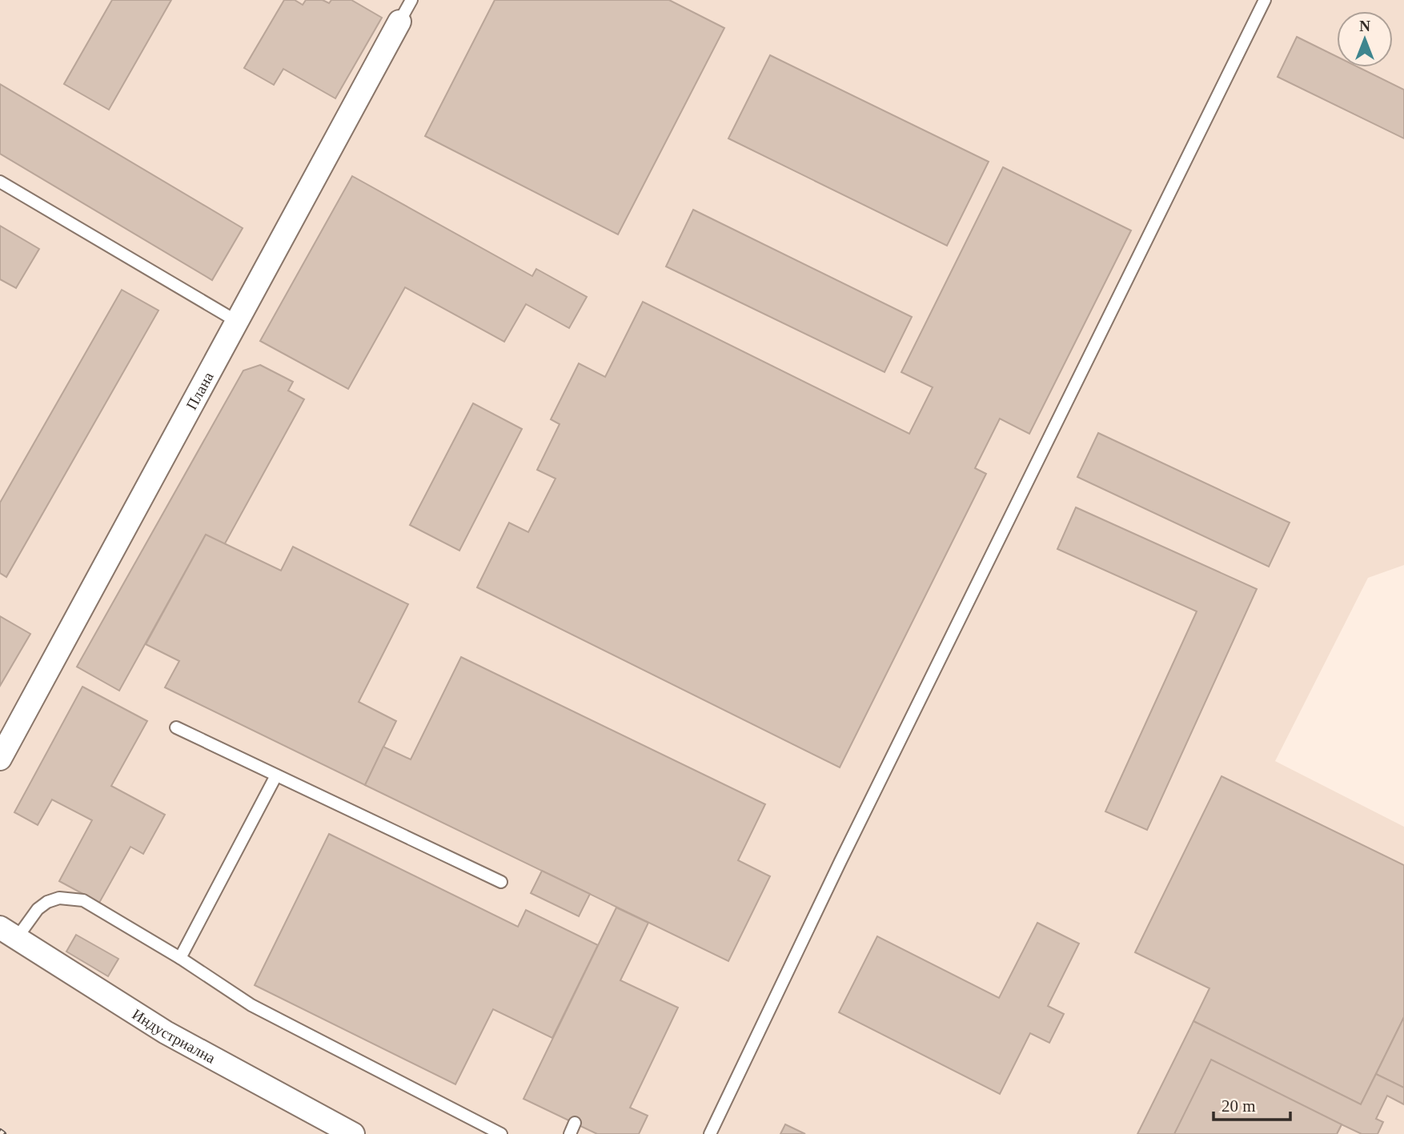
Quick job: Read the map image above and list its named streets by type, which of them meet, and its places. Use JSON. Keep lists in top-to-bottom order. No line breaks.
{"streets":{"street":["Плана","Индустриална"]},"scale_bar":"20 m","north":"top"}
